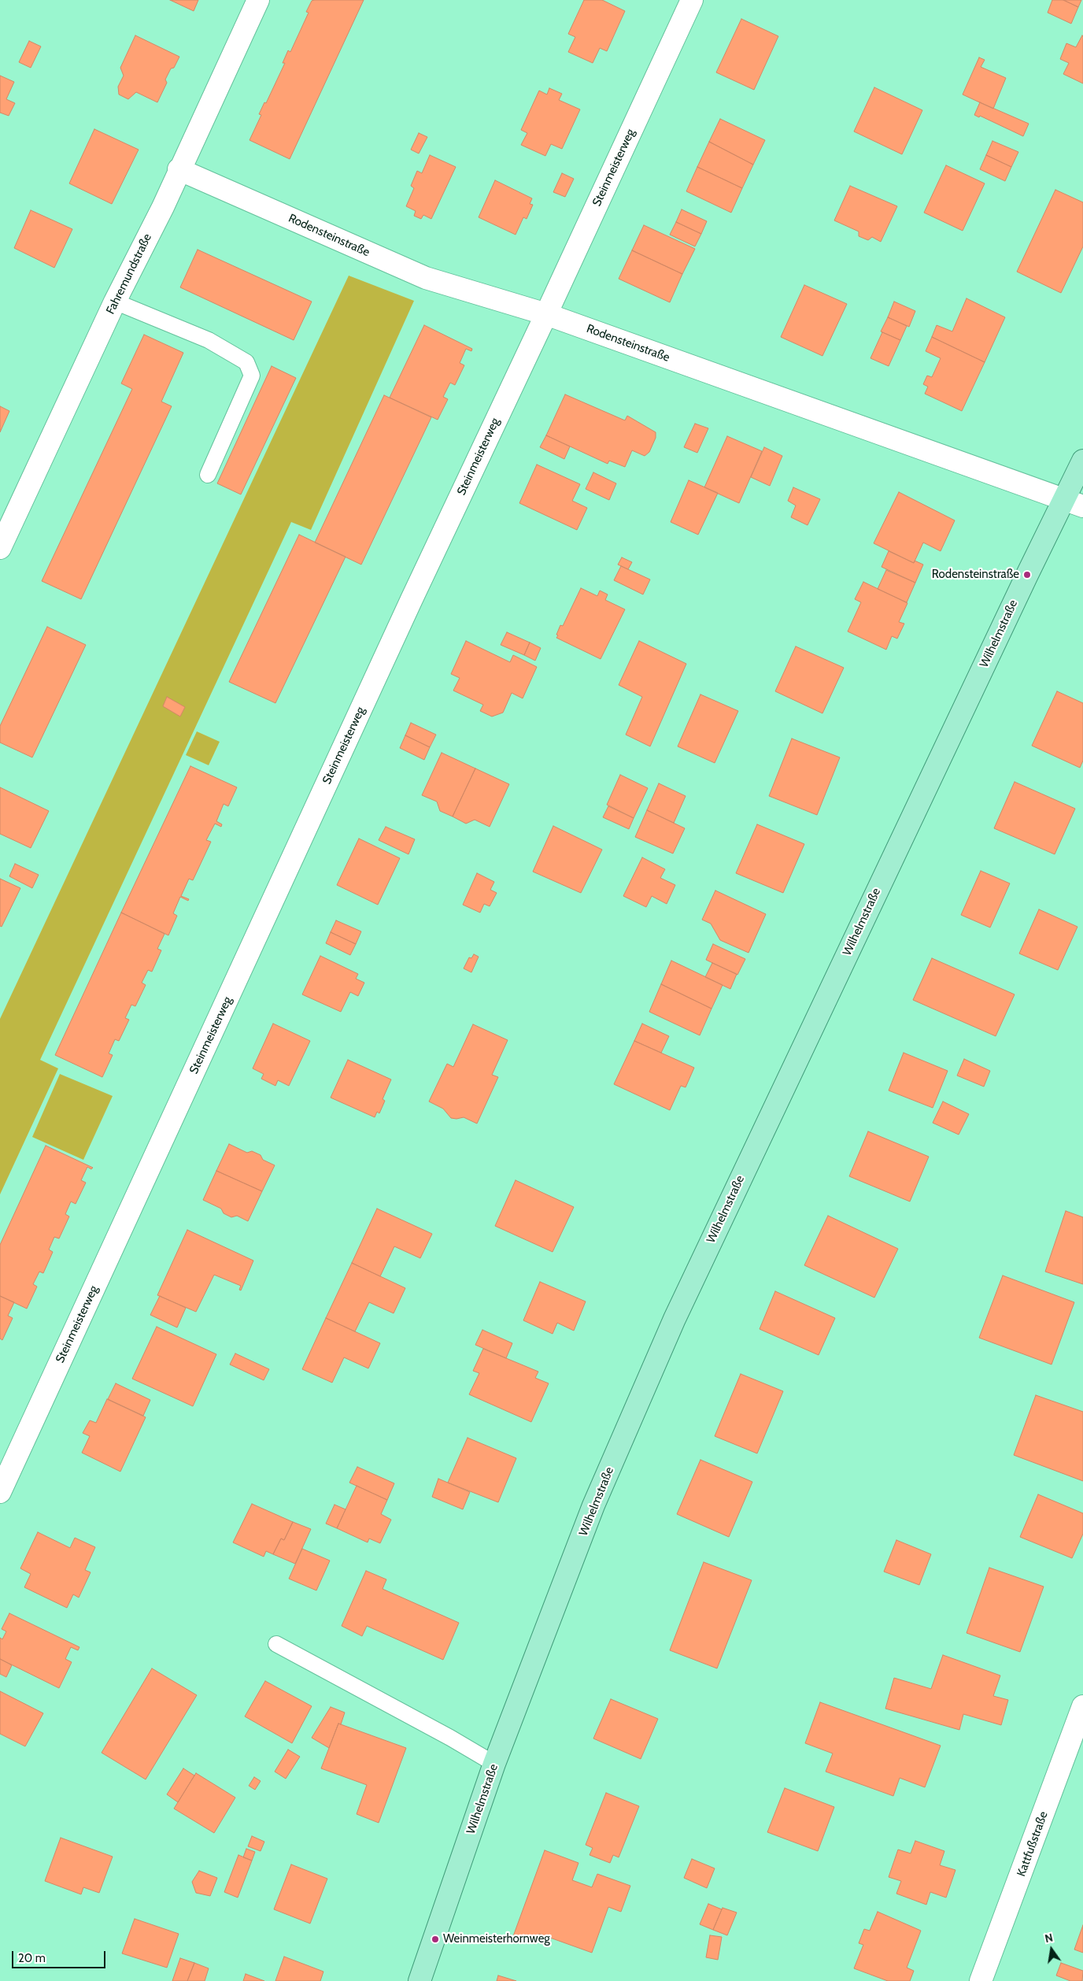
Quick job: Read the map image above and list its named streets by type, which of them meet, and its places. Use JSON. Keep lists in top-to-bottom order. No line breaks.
{"streets":{"main road":["Wilhelmstraße"],"street":["Steinmeisterweg","Rodensteinstraße","Fahremundstraße","Kattfußstraße"]},"crossings":[["Steinmeisterweg","Rodensteinstraße"],["Rodensteinstraße","Fahremundstraße"],["Rodensteinstraße","Wilhelmstraße"]],"places":["Rodensteinstraße","Weinmeisterhornweg"],"scale_bar":"20 m","north":"top"}
